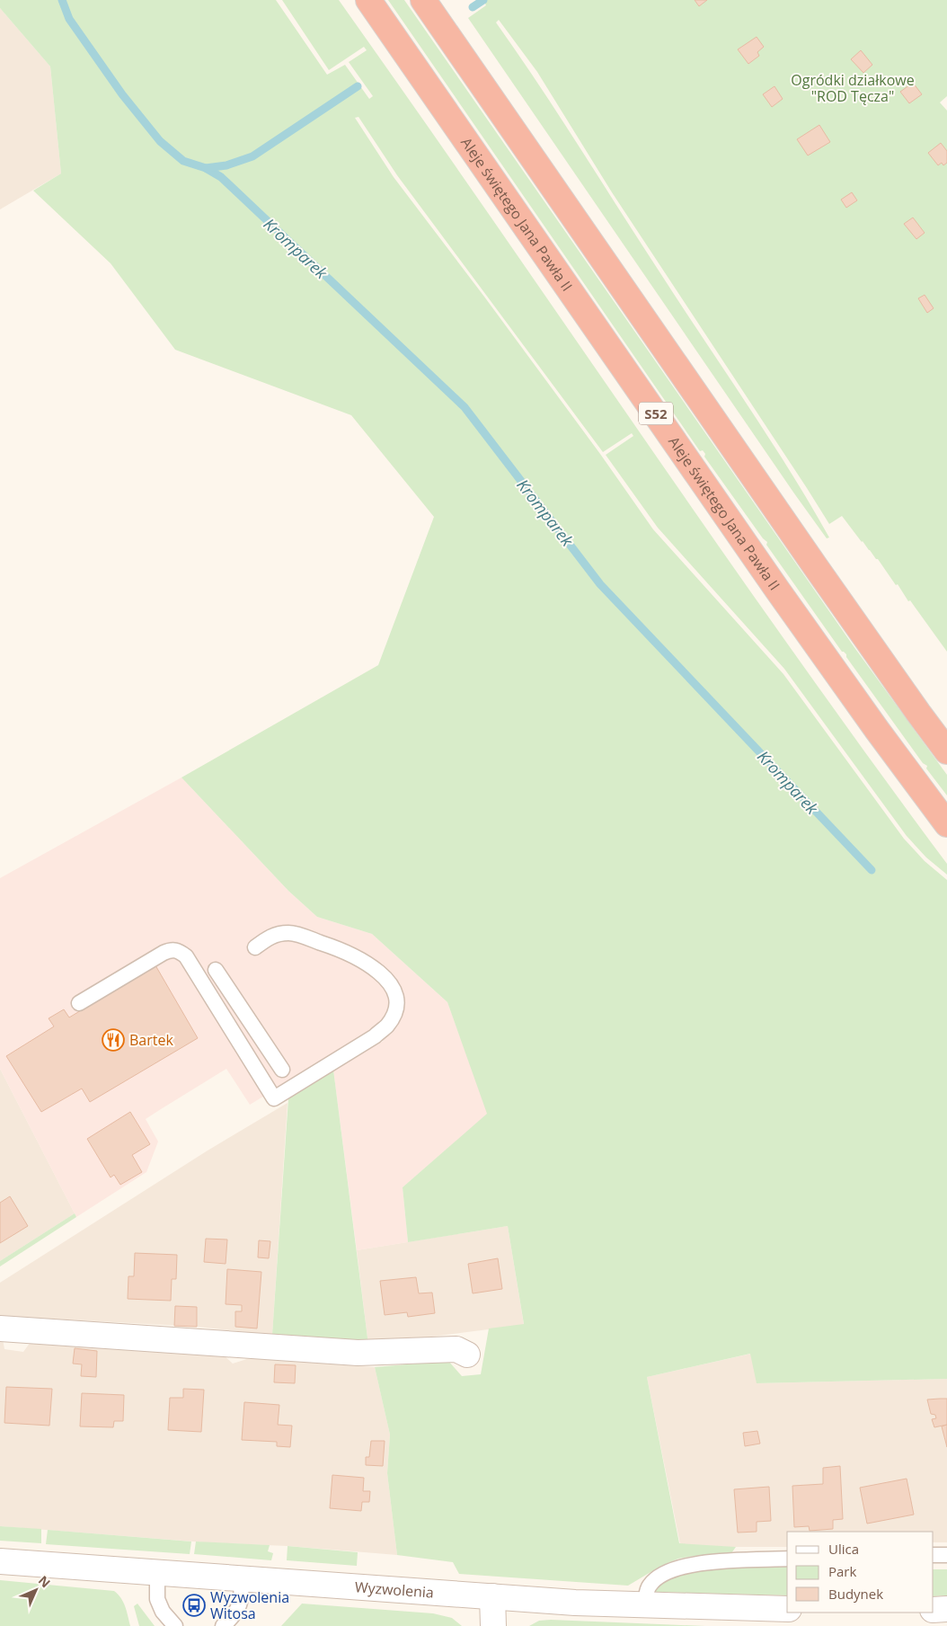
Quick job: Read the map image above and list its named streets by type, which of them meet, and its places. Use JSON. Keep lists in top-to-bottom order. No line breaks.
{"streets":{"highway":["Aleje świętego Jana Pawła II","S52"],"street":["Wyzwolenia"]},"water":["Kromparek"],"parks":["Ogródki działkowe \"ROD Tęcza\""],"places":{"restaurant":["Bartek"],"bus stop":["Wyzwolenia Witosa"]},"legend":["Ulica","Park","Budynek"],"north":"top right"}
